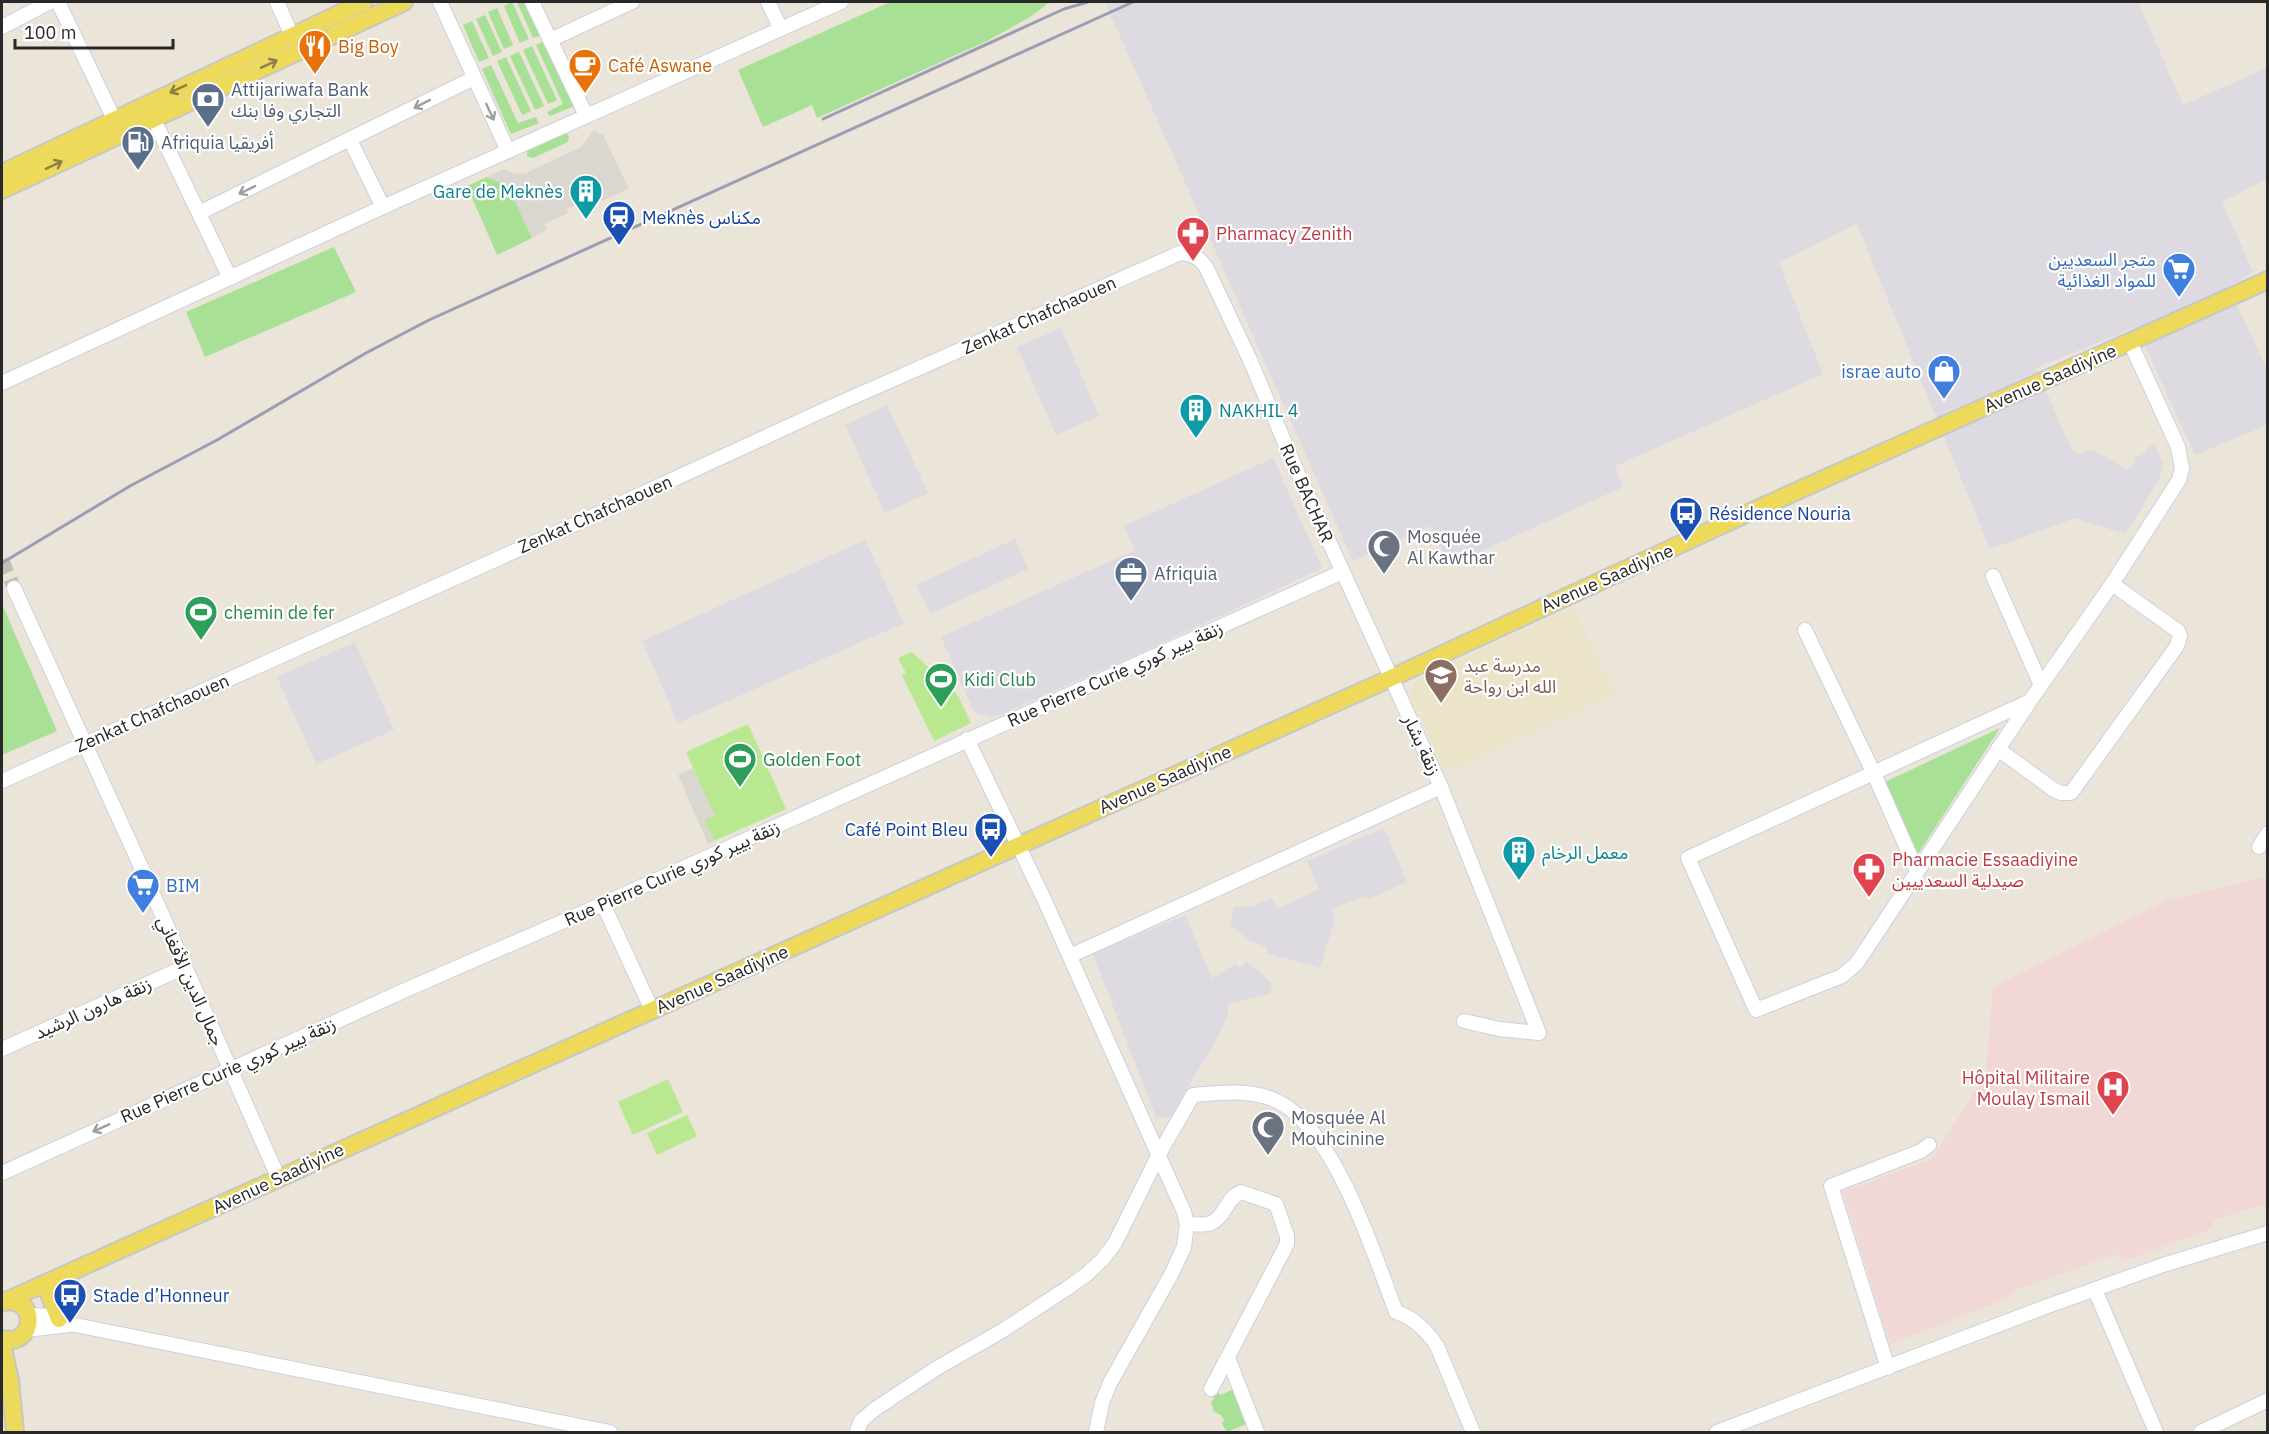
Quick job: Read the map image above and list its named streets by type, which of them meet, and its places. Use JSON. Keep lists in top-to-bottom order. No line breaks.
{"streets":{"main road":["Avenue Saadiyine"],"street":["Zenkat Chafchaouen","Rue BACHAR","Rue Pierre Curie زنقة بيير كوري","زنقة بشار","جمال الدين الأفغاني","زنقة هارون الرشيد"]},"crossings":[["Zenkat Chafchaouen","Rue BACHAR"],["Zenkat Chafchaouen","جمال الدين الأفغاني"],["Avenue Saadiyine","زنقة بشار"],["Avenue Saadiyine","جمال الدين الأفغاني"],["Rue BACHAR","Rue Pierre Curie زنقة بيير كوري"],["Rue BACHAR","زنقة بشار"],["Rue Pierre Curie زنقة بيير كوري","زنقة بشار"],["Rue Pierre Curie زنقة بيير كوري","جمال الدين الأفغاني"],["جمال الدين الأفغاني","زنقة هارون الرشيد"]],"places":{"restaurant":["Big Boy"],"cafe":["Café Aswane"],"bank":["Attijariwafa Bank التجاري وفا بنك"],"fuel station":["Afriquia أفريقيا"],"building":["Gare de Meknès","NAKHIL 4","معمل الرخام"],"station":["Meknès مكناس"],"pharmacy":["Pharmacy Zenith","Pharmacie Essaadiyine صيدلية السعدييين"],"supermarket":["متجر السعديين للمواد الغذائية","BIM"],"shop":["israe auto"],"bus stop":["Résidence Nouria","Café Point Bleu","Stade d’Honneur"],"mosque":["Mosquée Al Kawthar","Mosquée Al Mouhcinine"],"office":["Afriquia"],"sports":["chemin de fer","Kidi Club","Golden Foot"],"school or university":["مدرسة عبد الله ابن رواحة"],"hospital":["Hôpital Militaire Moulay Ismail"]},"scale_bar":"100 m"}
